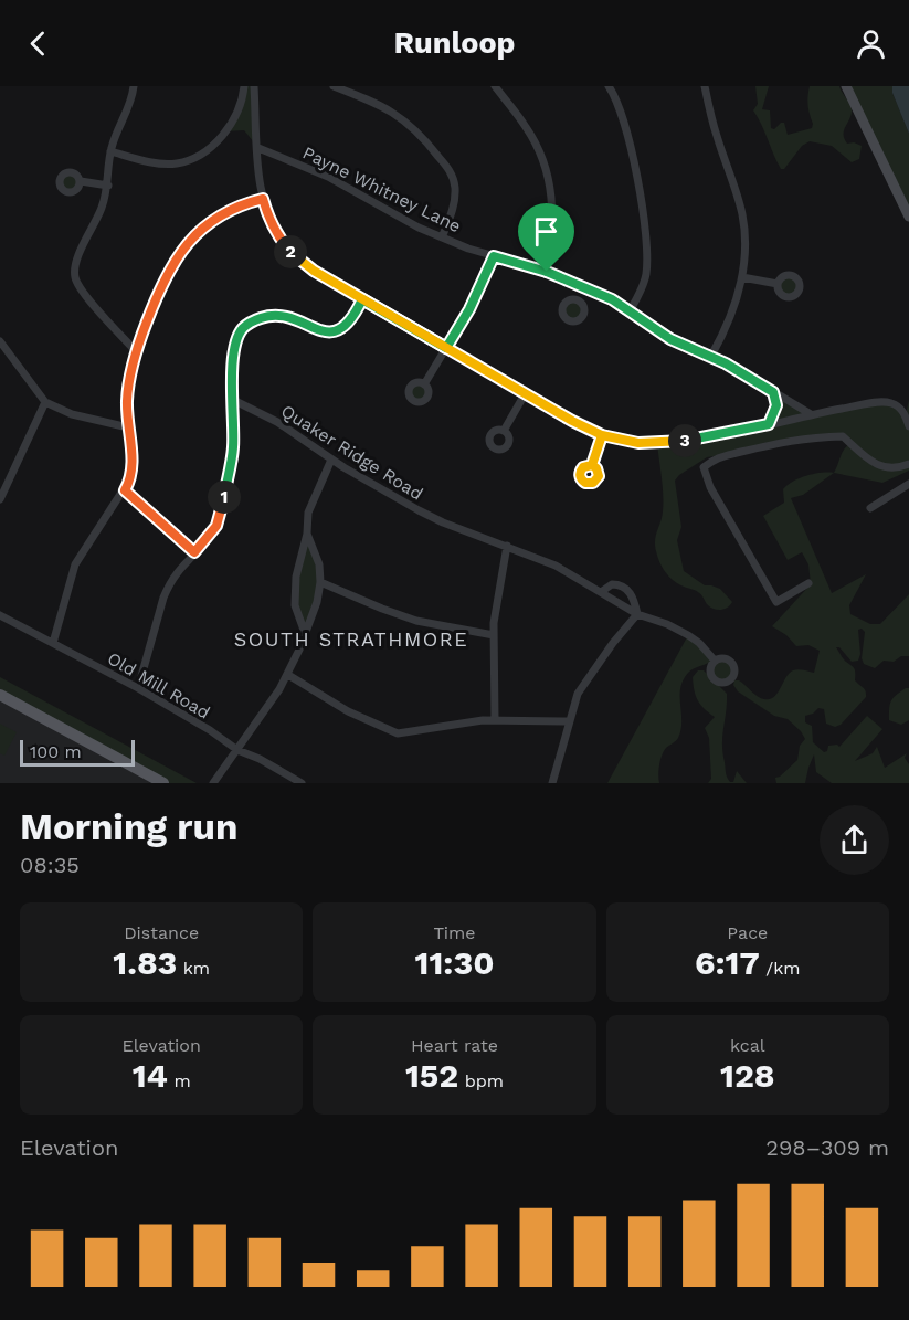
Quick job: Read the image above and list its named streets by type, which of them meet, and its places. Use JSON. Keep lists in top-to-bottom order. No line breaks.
{"streets":{"street":["Payne Whitney Lane","Quaker Ridge Road","Old Mill Road"]},"districts":["SOUTH STRATHMORE"],"scale_bar":"100 m","page":{"header":"Runloop","pins":["2","3","1"],"scale":"100 m","heading":["Morning run","08:35"],"stats":[["Distance","1.83 km"],["Time","11:30"],["Pace","6:17 /km"],["Elevation","14 m"],["Heart rate","152 bpm"],["kcal","128"]],"chart":["Elevation","298–309 m"]}}
